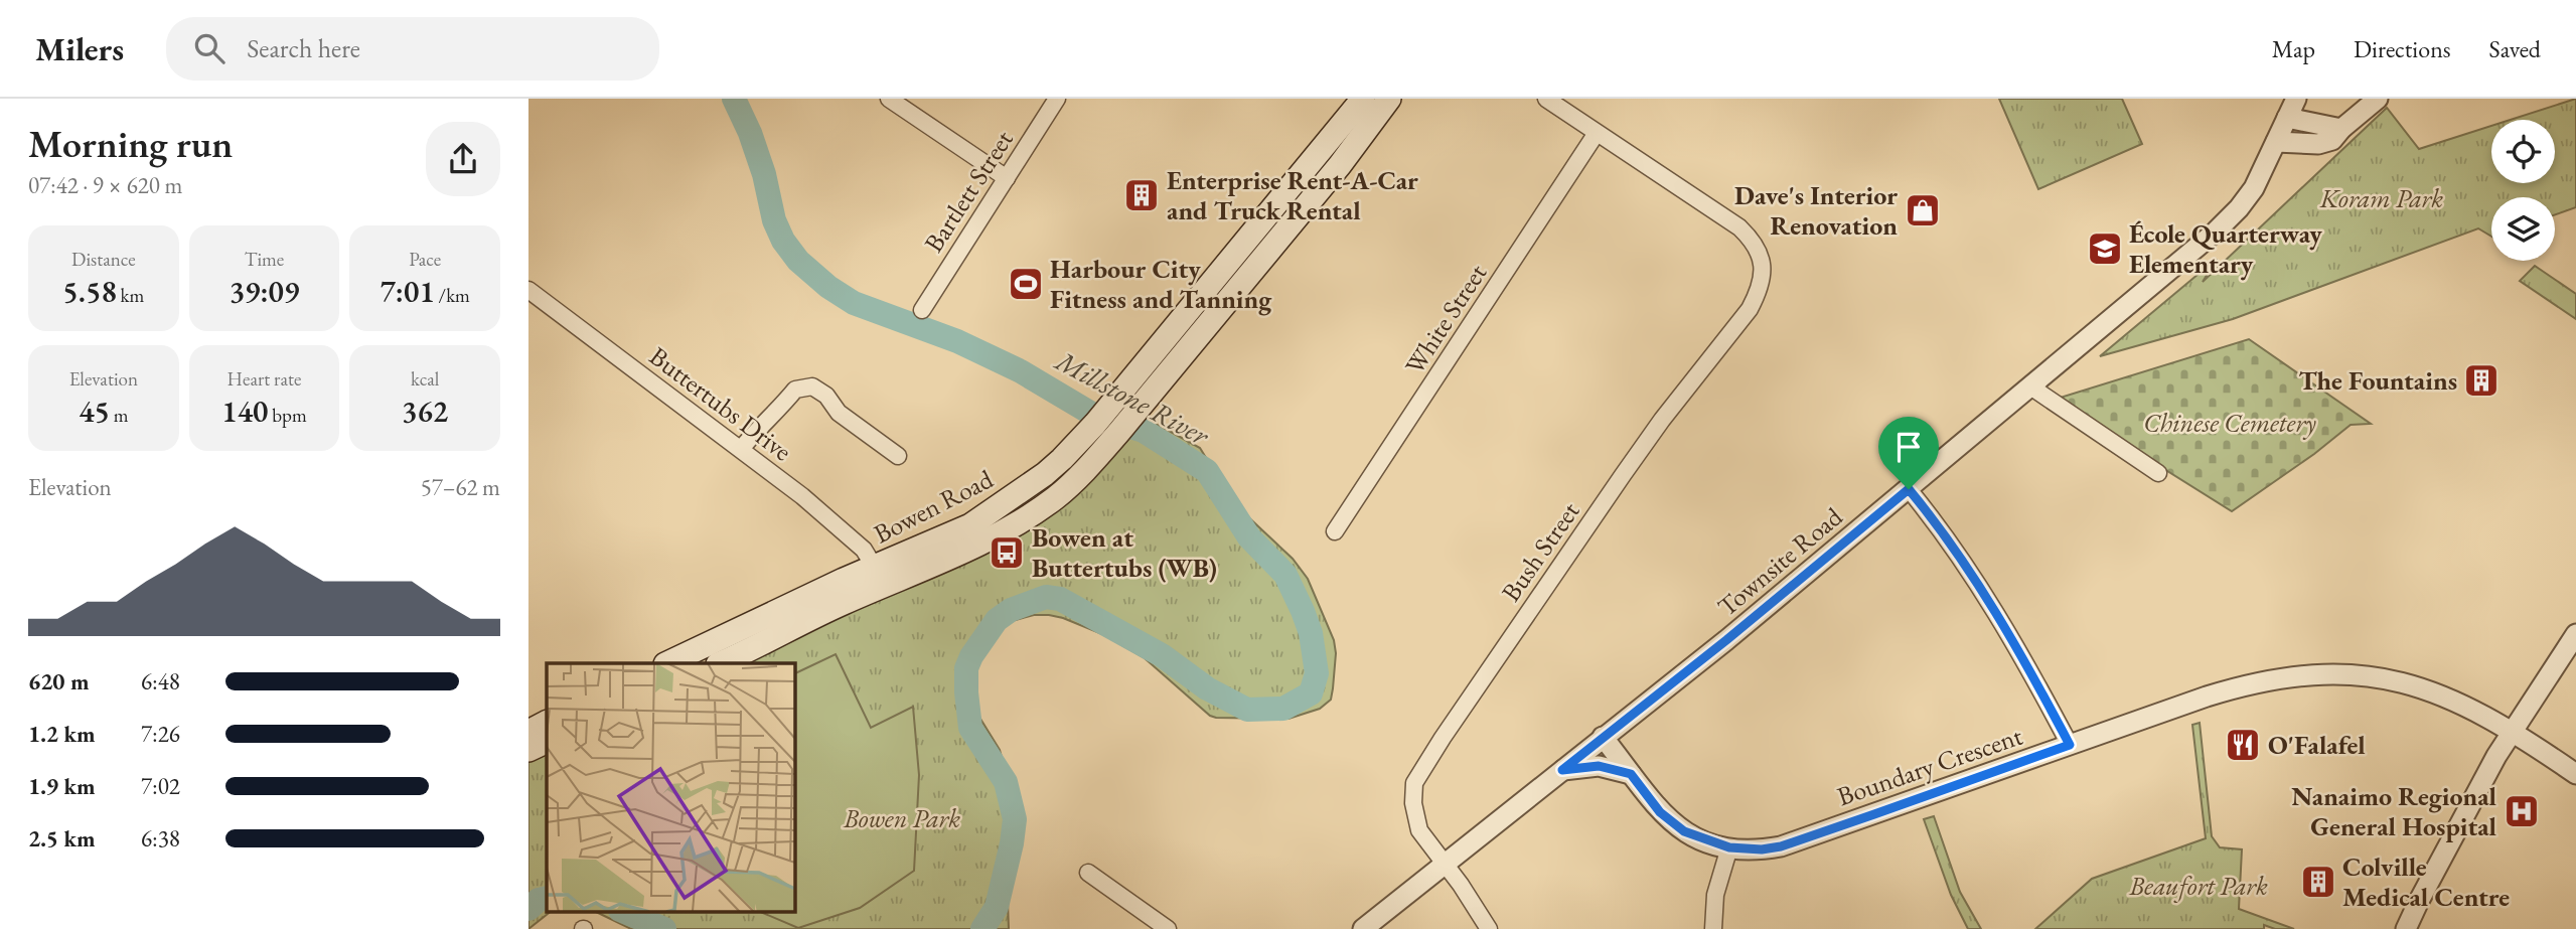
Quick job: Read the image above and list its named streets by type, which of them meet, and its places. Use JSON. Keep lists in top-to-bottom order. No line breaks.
{"streets":{"main road":["Bowen Road"],"street":["Bartlett Street","White Street","Buttertubs Drive","Bush Street","Townsite Road","Boundary Crescent"]},"crossings":[["White Street","Bush Street"],["Buttertubs Drive","Bowen Road"],["Bush Street","Townsite Road"],["Townsite Road","Boundary Crescent"]],"water":["Millstone River"],"parks":["Koram Park","Chinese Cemetery","Bowen Park","Beaufort Park"],"places":{"building":["Enterprise Rent-A-Car and Truck Rental","The Fountains","Colville Medical Centre"],"shop":["Dave's Interior Renovation"],"school or university":["École Quarterway Elementary"],"sports":["Harbour City Fitness and Tanning"],"bus stop":["Bowen at Buttertubs (WB)"],"restaurant":["O'Falafel"],"hospital":["Nanaimo Regional General Hospital"]},"page":{"header":"Milers","search":"Search here","nav":["Map","Directions","Saved"],"heading":["Morning run","07:42 · 9 × 620 m"],"stats":[["Distance","5.58 km"],["Time","39:09"],["Pace","7:01 /km"],["Elevation","45 m"],["Heart rate","140 bpm"],["kcal","362"]],"chart":["Elevation","57–62 m"],"list":[{"name":"620 m","note":"6:48"},{"name":"1.2 km","note":"7:26"},{"name":"1.9 km","note":"7:02"},{"name":"2.5 km","note":"6:38"}]}}
